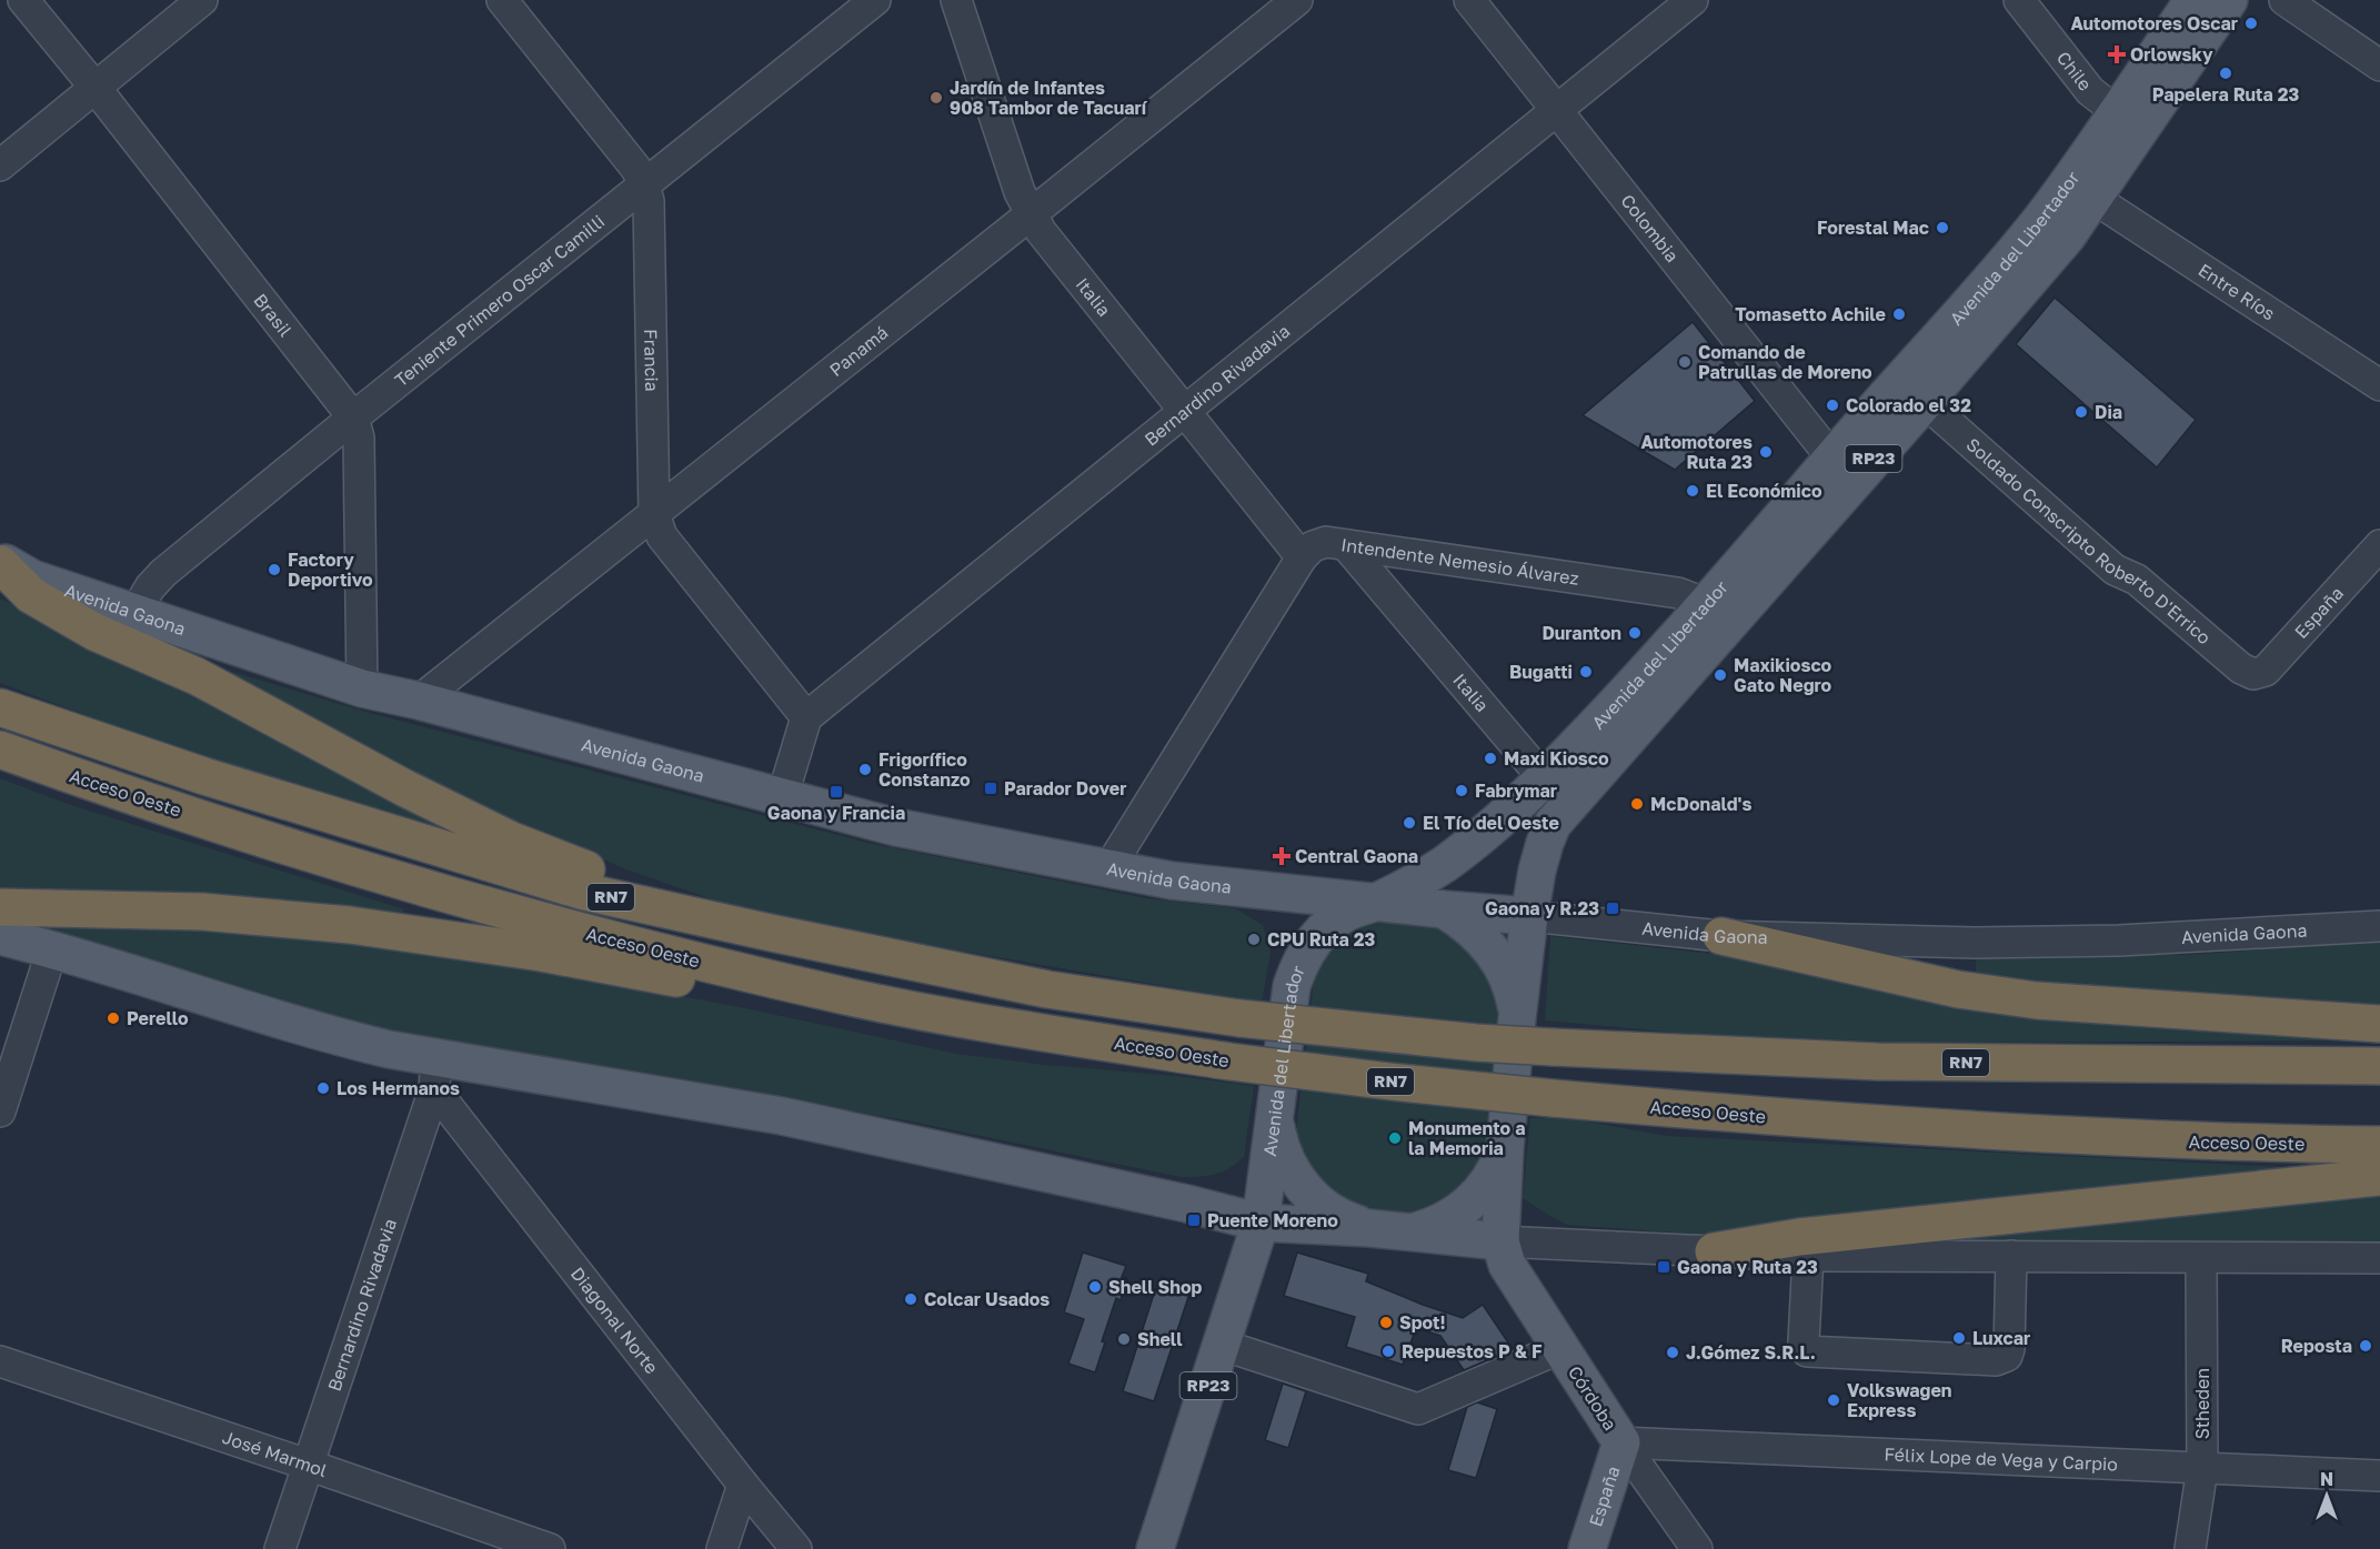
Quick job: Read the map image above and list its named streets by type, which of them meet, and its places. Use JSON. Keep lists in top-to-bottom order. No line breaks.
{"streets":{"highway":["Acceso Oeste","RN7"],"main road":["Avenida del Libertador","RP23","Avenida Gaona","España","Córdoba"],"street":["Chile","Colombia","Entre Ríos","Italia","Teniente Primero Oscar Camilli","Brasil","Panamá","Francia","Bernardino Rivadavia","Soldado Conscripto Roberto D'Errico","Intendente Nemesio Álvarez","Diagonal Norte","Stheden","José Marmol","Félix Lope de Vega y Carpio"]},"crossings":[["Chile","Avenida del Libertador"],["Colombia","Avenida del Libertador"],["Colombia","Bernardino Rivadavia"],["Avenida del Libertador","Entre Ríos"],["Avenida del Libertador","Italia"],["Avenida del Libertador","Soldado Conscripto Roberto D'Errico"],["Avenida del Libertador","Intendente Nemesio Álvarez"],["Avenida del Libertador","Avenida Gaona"],["Avenida del Libertador","Córdoba"],["Italia","Panamá"],["Italia","Bernardino Rivadavia"],["Italia","Intendente Nemesio Álvarez"],["Teniente Primero Oscar Camilli","Brasil"],["Teniente Primero Oscar Camilli","Francia"],["Teniente Primero Oscar Camilli","Avenida Gaona"],["Brasil","Avenida Gaona"],["Panamá","Francia"],["Panamá","Avenida Gaona"],["Francia","Bernardino Rivadavia"],["Bernardino Rivadavia","Diagonal Norte"],["Bernardino Rivadavia","José Marmol"],["Soldado Conscripto Roberto D'Errico","España"],["España","Córdoba"],["España","Félix Lope de Vega y Carpio"],["Córdoba","Félix Lope de Vega y Carpio"],["Stheden","Félix Lope de Vega y Carpio"]],"places":{"other":["Automotores Oscar","Papelera Ruta 23","Jardín de Infantes 908 Tambor de Tacuarí","Forestal Mac","Tomasetto Achile","Comando de Patrullas de Moreno","Colorado el 32","Dia","Automotores Ruta 23","El Económico","Factory Deportivo","Duranton","Bugatti","Maxikiosco Gato Negro","Maxi Kiosco","Frigorífico Constanzo","Fabrymar","McDonald's","El Tío del Oeste","CPU Ruta 23","Perello","Los Hermanos","Monumento a la Memoria","Shell Shop","Colcar Usados","Spot!","Luxcar","Shell","Reposta","Repuestos P & F","J.Gómez S.R.L.","Volkswagen Express"],"health":["Orlowsky","Central Gaona"],"transit":["Parador Dover","Gaona y Francia","Gaona y R.23","Puente Moreno","Gaona y Ruta 23"]},"north":"top"}
